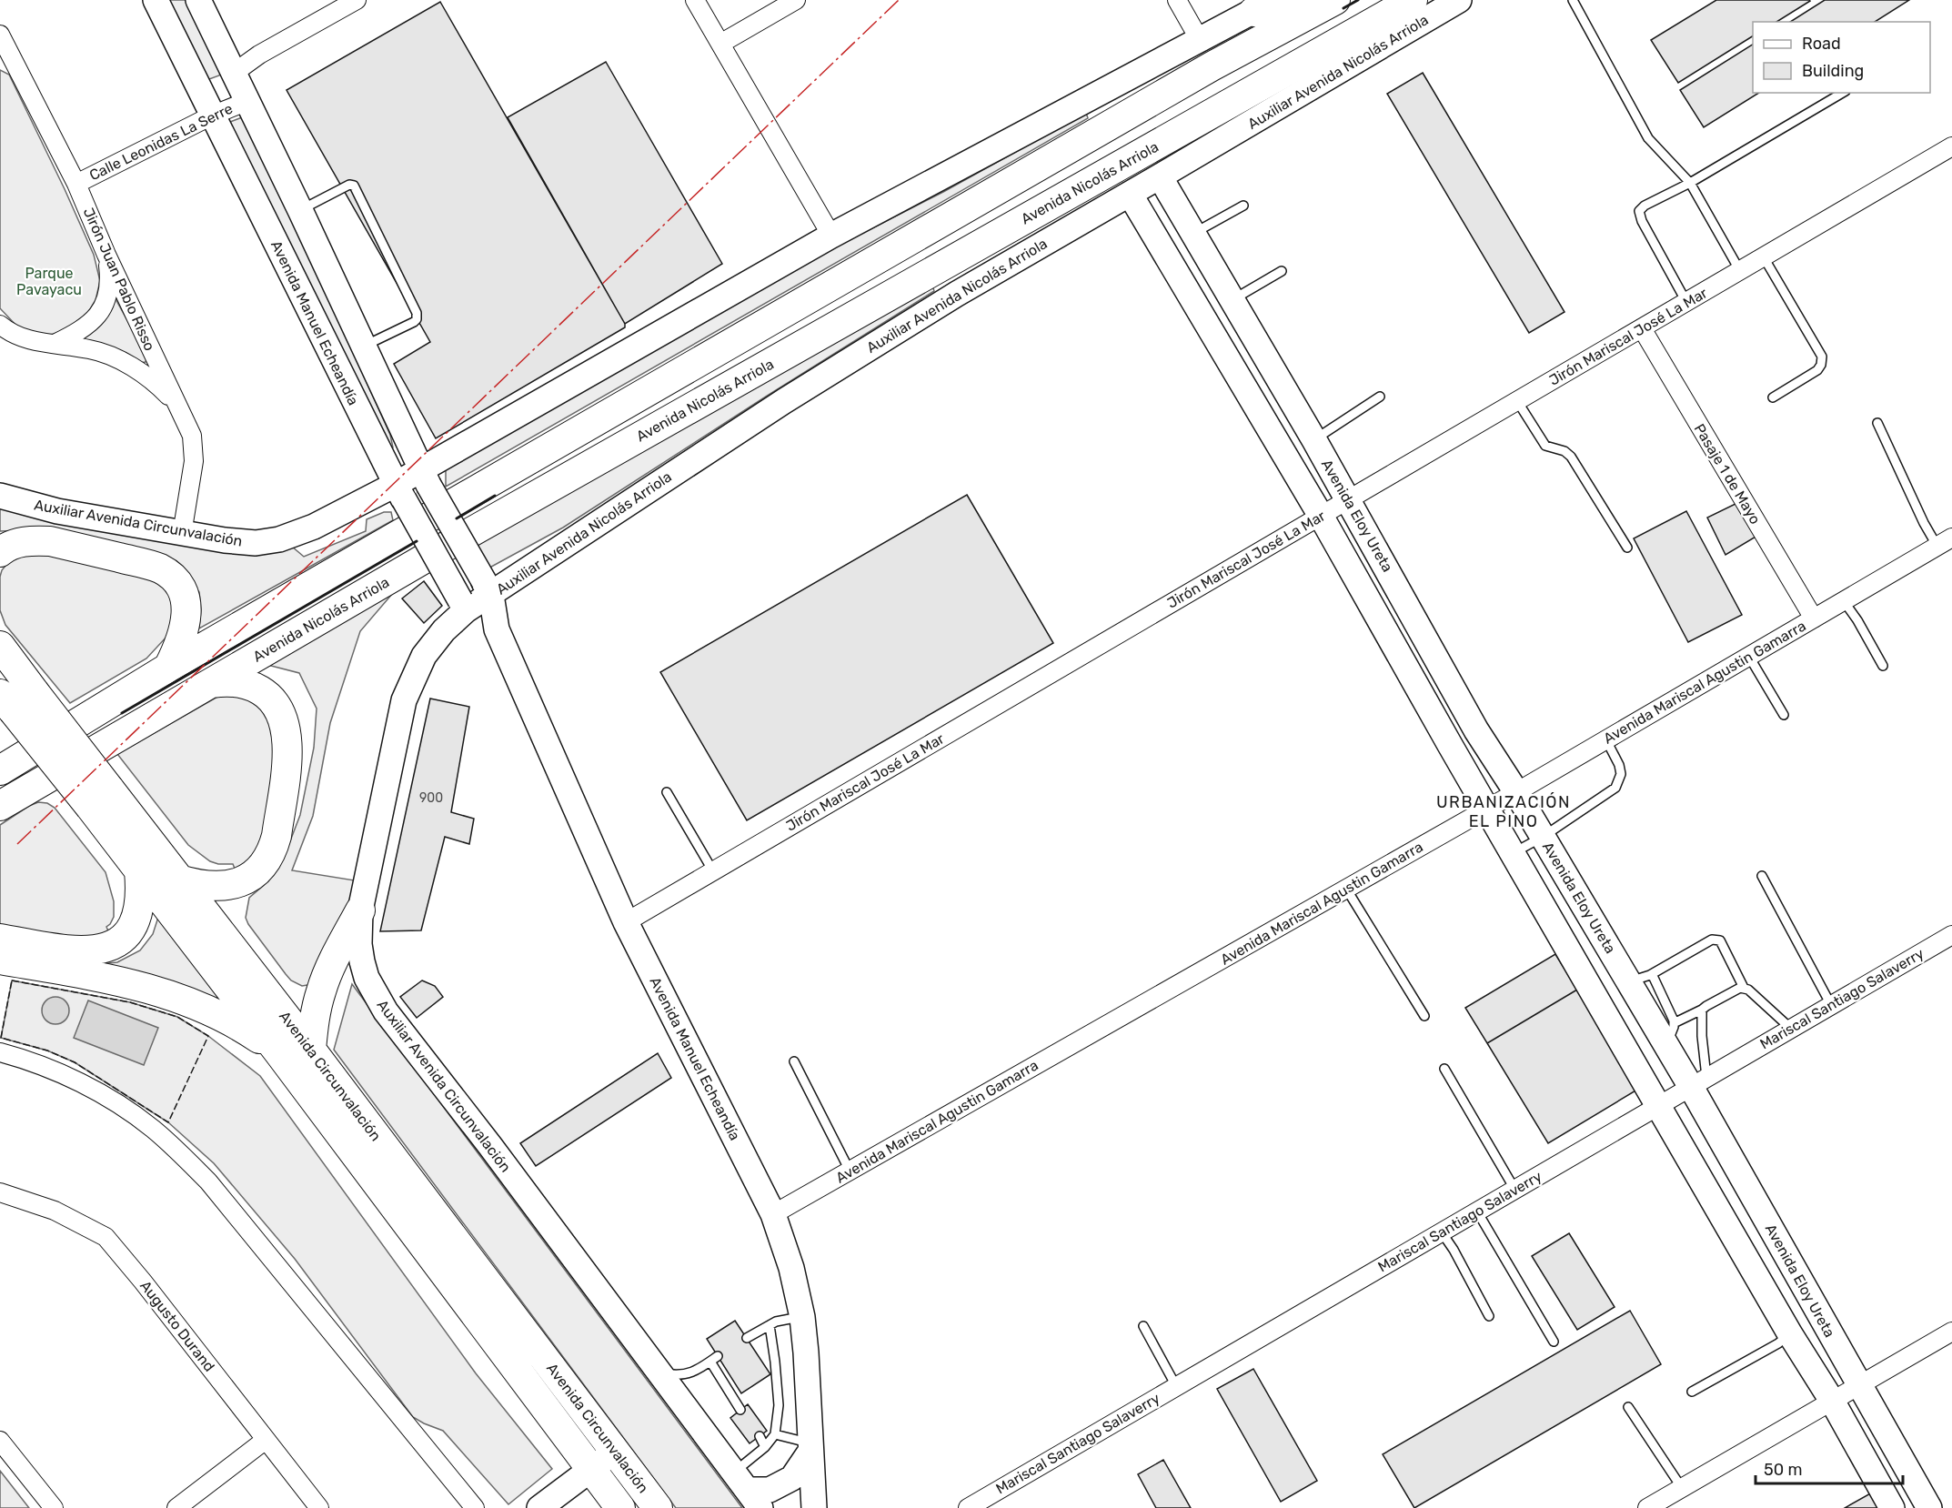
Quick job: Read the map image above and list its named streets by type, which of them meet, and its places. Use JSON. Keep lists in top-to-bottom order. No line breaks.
{"streets":{"main road":["Avenida Nicolás Arriola","Avenida Circunvalación"],"street":["Auxiliar Avenida Nicolás Arriola","Calle Leonidas La Serre","Jirón Juan Pablo Risso","Avenida Manuel Echeandía","Jirón Mariscal José La Mar","Pasaje 1 de Mayo","Avenida Eloy Ureta","Auxiliar Avenida Circunvalación","Avenida Mariscal Agustin Gamarra","Mariscal Santiago Salaverry","Augusto Durand"]},"crossings":[["Auxiliar Avenida Nicolás Arriola","Avenida Manuel Echeandía"],["Auxiliar Avenida Nicolás Arriola","Avenida Eloy Ureta"],["Auxiliar Avenida Nicolás Arriola","Auxiliar Avenida Circunvalación"],["Calle Leonidas La Serre","Jirón Juan Pablo Risso"],["Calle Leonidas La Serre","Avenida Manuel Echeandía"],["Jirón Juan Pablo Risso","Auxiliar Avenida Circunvalación"],["Avenida Manuel Echeandía","Jirón Mariscal José La Mar"],["Avenida Manuel Echeandía","Auxiliar Avenida Circunvalación"],["Avenida Manuel Echeandía","Avenida Mariscal Agustin Gamarra"],["Jirón Mariscal José La Mar","Pasaje 1 de Mayo"],["Jirón Mariscal José La Mar","Avenida Eloy Ureta"],["Pasaje 1 de Mayo","Avenida Mariscal Agustin Gamarra"],["Avenida Eloy Ureta","Avenida Mariscal Agustin Gamarra"],["Avenida Eloy Ureta","Mariscal Santiago Salaverry"]],"districts":["URBANIZACIÓN EL PINO"],"parks":["Parque Pavayacu"],"house_numbers":["900"],"legend":["Road","Building"],"scale_bar":"50 m"}
